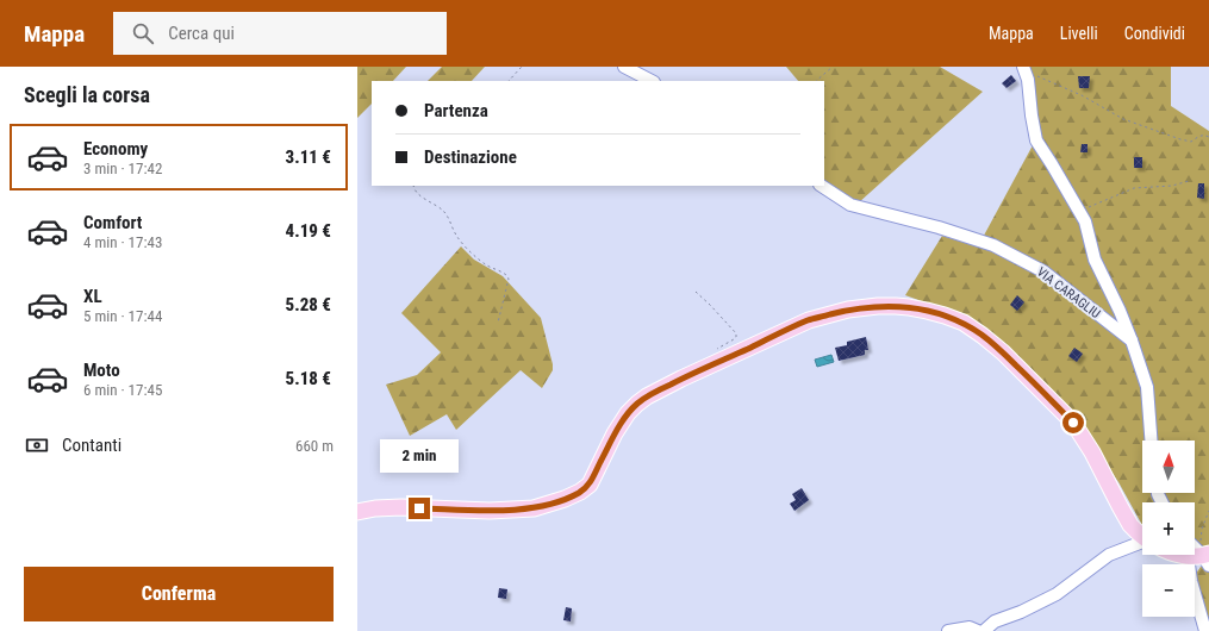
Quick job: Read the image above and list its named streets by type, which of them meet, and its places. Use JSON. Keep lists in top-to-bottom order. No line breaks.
{"streets":{"street":["VIA CARAGLIU"]},"north":"top","page":{"header":"Mappa","search":"Cerca qui","nav":["Mappa","Livelli","Condividi"],"heading":"Scegli la corsa","banner":["Partenza","Destinazione"],"list":[{"name":"Economy","note":"3 min · 17:42","value":"3.11 €"},{"name":"Comfort","note":"4 min · 17:43","value":"4.19 €"},{"name":"XL","note":"5 min · 17:44","value":"5.28 €"},{"name":"Moto","note":"6 min · 17:45","value":"5.18 €"}],"pay":["Contanti","660 m"],"bubble":"2 min","map_buttons":["+","−"],"buttons":"Conferma"}}
